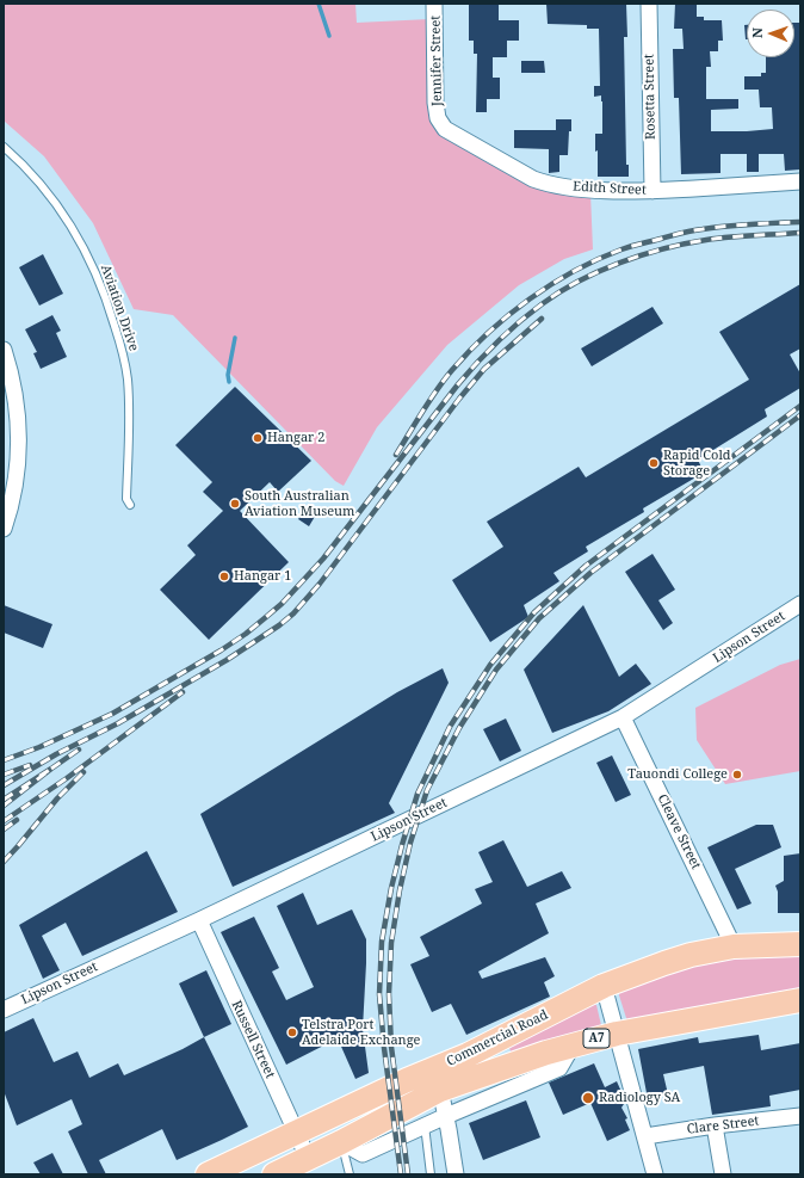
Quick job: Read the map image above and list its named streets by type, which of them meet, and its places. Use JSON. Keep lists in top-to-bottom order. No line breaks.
{"streets":{"main road":["Commercial Road","A7"],"street":["Jennifer Street","Rosetta Street","Edith Street","Lipson Street","Cleave Street","Russell Street","Clare Street"],"lane":["Aviation Drive"]},"crossings":[["Jennifer Street","Edith Street"],["Rosetta Street","Edith Street"],["Lipson Street","Cleave Street"],["Lipson Street","Russell Street"],["Cleave Street","Commercial Road"],["Commercial Road","Russell Street"]],"places":["Hangar 2","Rapid Cold Storage","South Australian Aviation Museum","Hangar 1","Tauondi College","Telstra Port Adelaide Exchange","Radiology SA"],"north":"left"}
